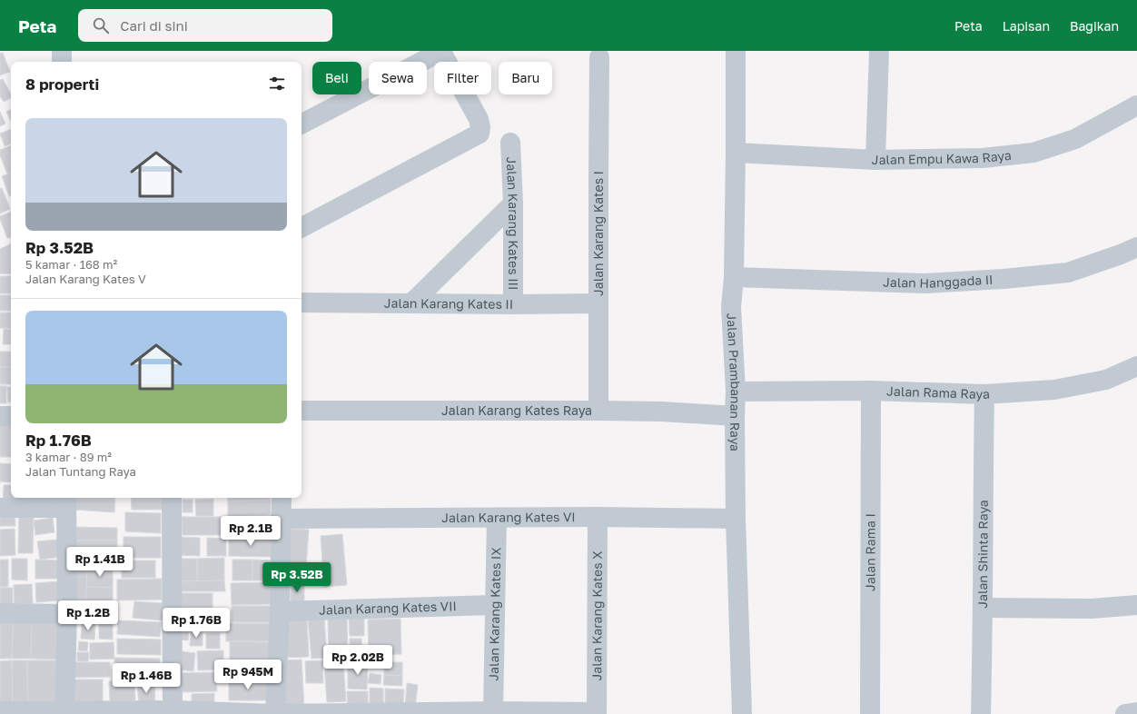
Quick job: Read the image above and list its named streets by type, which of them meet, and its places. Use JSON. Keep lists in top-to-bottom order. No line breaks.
{"streets":{"street":["Jalan Empu Kawa Raya","Jalan Karang Kates III","Jalan Karang Kates I","Jalan Hanggada II","Jalan Karang Kates II","Jalan Prambanan Raya","Jalan Rama Raya","Jalan Karang Kates Raya","Jalan Karang Kates VI","Jalan Rama I","Jalan Shinta Raya","Jalan Karang Kates VII","Jalan Karang Kates IX","Jalan Karang Kates X"]},"crossings":[["Jalan Empu Kawa Raya","Jalan Prambanan Raya"],["Jalan Karang Kates III","Jalan Karang Kates II"],["Jalan Karang Kates I","Jalan Karang Kates II"],["Jalan Karang Kates I","Jalan Karang Kates Raya"],["Jalan Hanggada II","Jalan Prambanan Raya"],["Jalan Prambanan Raya","Jalan Rama Raya"],["Jalan Prambanan Raya","Jalan Karang Kates Raya"],["Jalan Prambanan Raya","Jalan Karang Kates VI"],["Jalan Rama Raya","Jalan Rama I"],["Jalan Rama Raya","Jalan Shinta Raya"],["Jalan Karang Kates VI","Jalan Karang Kates IX"],["Jalan Karang Kates VI","Jalan Karang Kates X"],["Jalan Karang Kates VII","Jalan Karang Kates IX"]],"page":{"header":"Peta","search":"Cari di sini","nav":["Peta","Lapisan","Bagikan"],"chip":["Beli","Sewa","Filter","Baru"],"heading":"8 properti","list":[{"name":"Rp 3.52B","note":"5 kamar · 168 m² · Jalan Karang Kates V"},{"name":"Rp 1.76B","note":"3 kamar · 89 m² · Jalan Tuntang Raya"}],"price":["Rp 2.1B","Rp 1.41B","Rp 3.52B","Rp 1.2B","Rp 1.76B","Rp 2.02B","Rp 945M","Rp 1.46B"]}}
